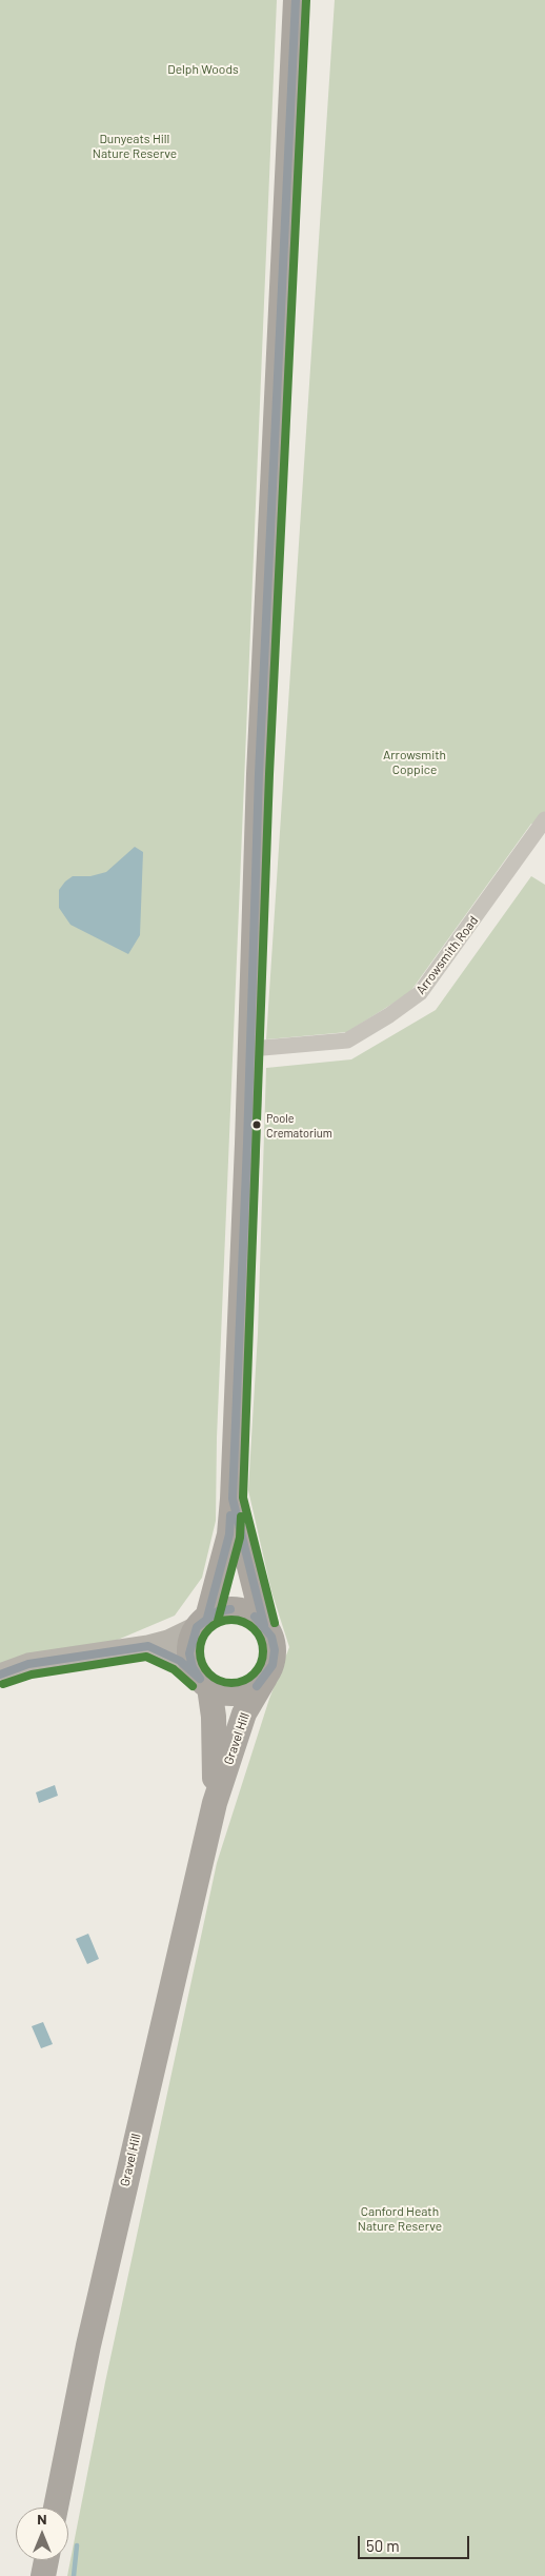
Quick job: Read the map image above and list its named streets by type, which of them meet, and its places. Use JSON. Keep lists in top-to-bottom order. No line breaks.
{"streets":{"main road":["Gravel Hill"],"street":["Arrowsmith Road"]},"parks":["Delph Woods","Dunyeats Hill Nature Reserve","Arrowsmith Coppice","Canford Heath Nature Reserve"],"places":["Poole Crematorium"],"scale_bar":"50 m","north":"top"}
